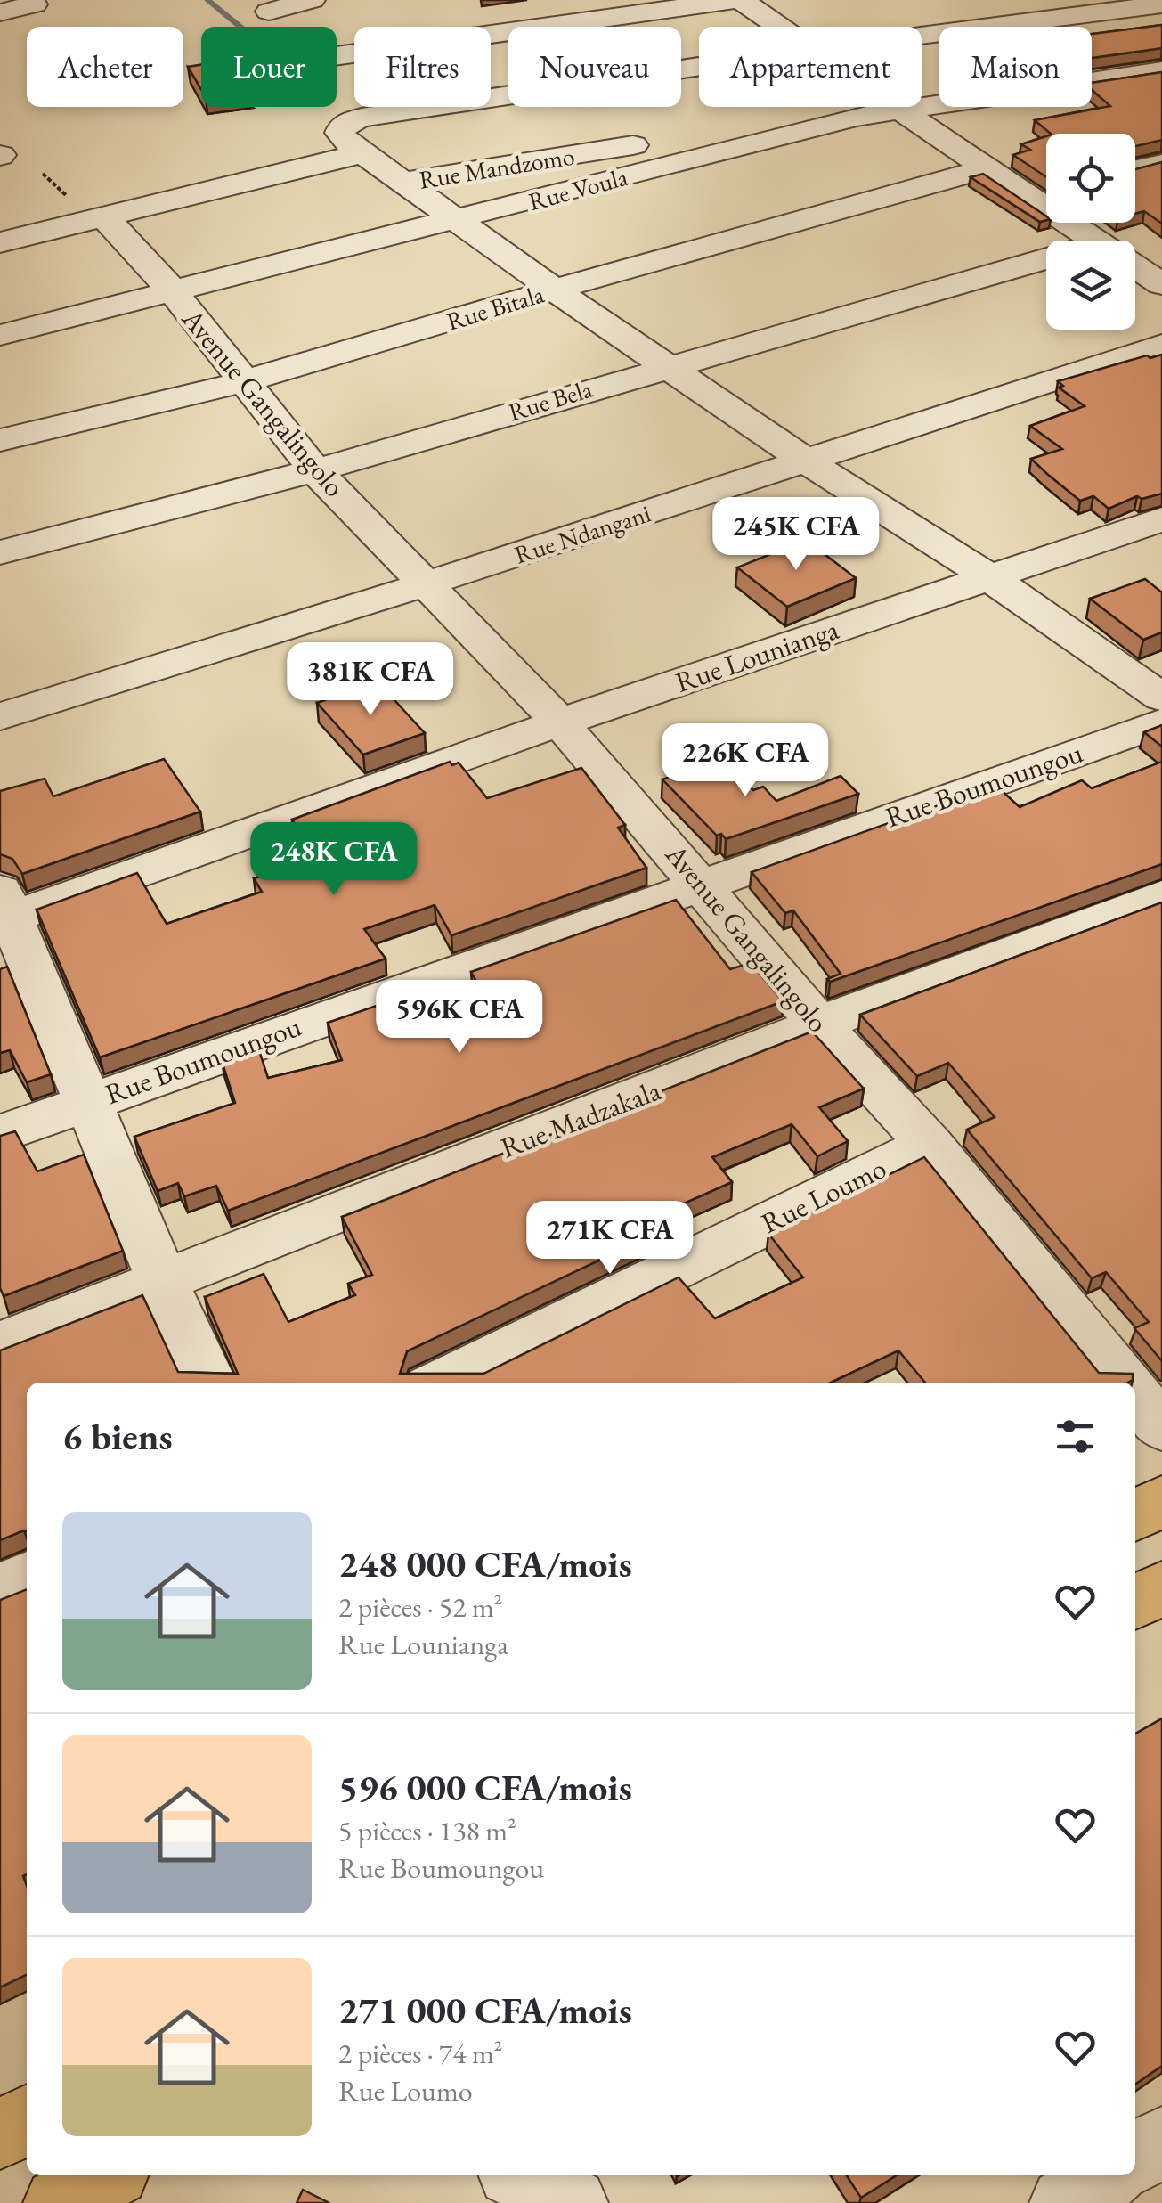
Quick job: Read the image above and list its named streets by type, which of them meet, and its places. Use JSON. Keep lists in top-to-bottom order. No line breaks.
{"streets":{"street":["Rue Mandzomo","Rue Voula","Rue Bitala","Rue Bela","Avenue Gangalingolo","Rue Ndangani","Rue Lounianga","Rue Boumoungou","Rue Madzakala","Rue Loumo"]},"crossings":[["Rue Mandzomo","Rue Voula"],["Rue Voula","Avenue Gangalingolo"],["Rue Bitala","Avenue Gangalingolo"],["Rue Bela","Avenue Gangalingolo"],["Avenue Gangalingolo","Rue Ndangani"],["Avenue Gangalingolo","Rue Lounianga"],["Avenue Gangalingolo","Rue Boumoungou"],["Avenue Gangalingolo","Rue Madzakala"],["Avenue Gangalingolo","Rue Loumo"]],"page":{"chip":["Acheter","Louer","Filtres","Nouveau","Appartement","Maison"],"price":["245K CFA","381K CFA","226K CFA","248K CFA","596K CFA","271K CFA"],"heading":"6 biens","list":[{"name":"248 000 CFA/mois","note":"2 pièces · 52 m² · Rue Lounianga"},{"name":"596 000 CFA/mois","note":"5 pièces · 138 m² · Rue Boumoungou"},{"name":"271 000 CFA/mois","note":"2 pièces · 74 m² · Rue Loumo"}]}}
